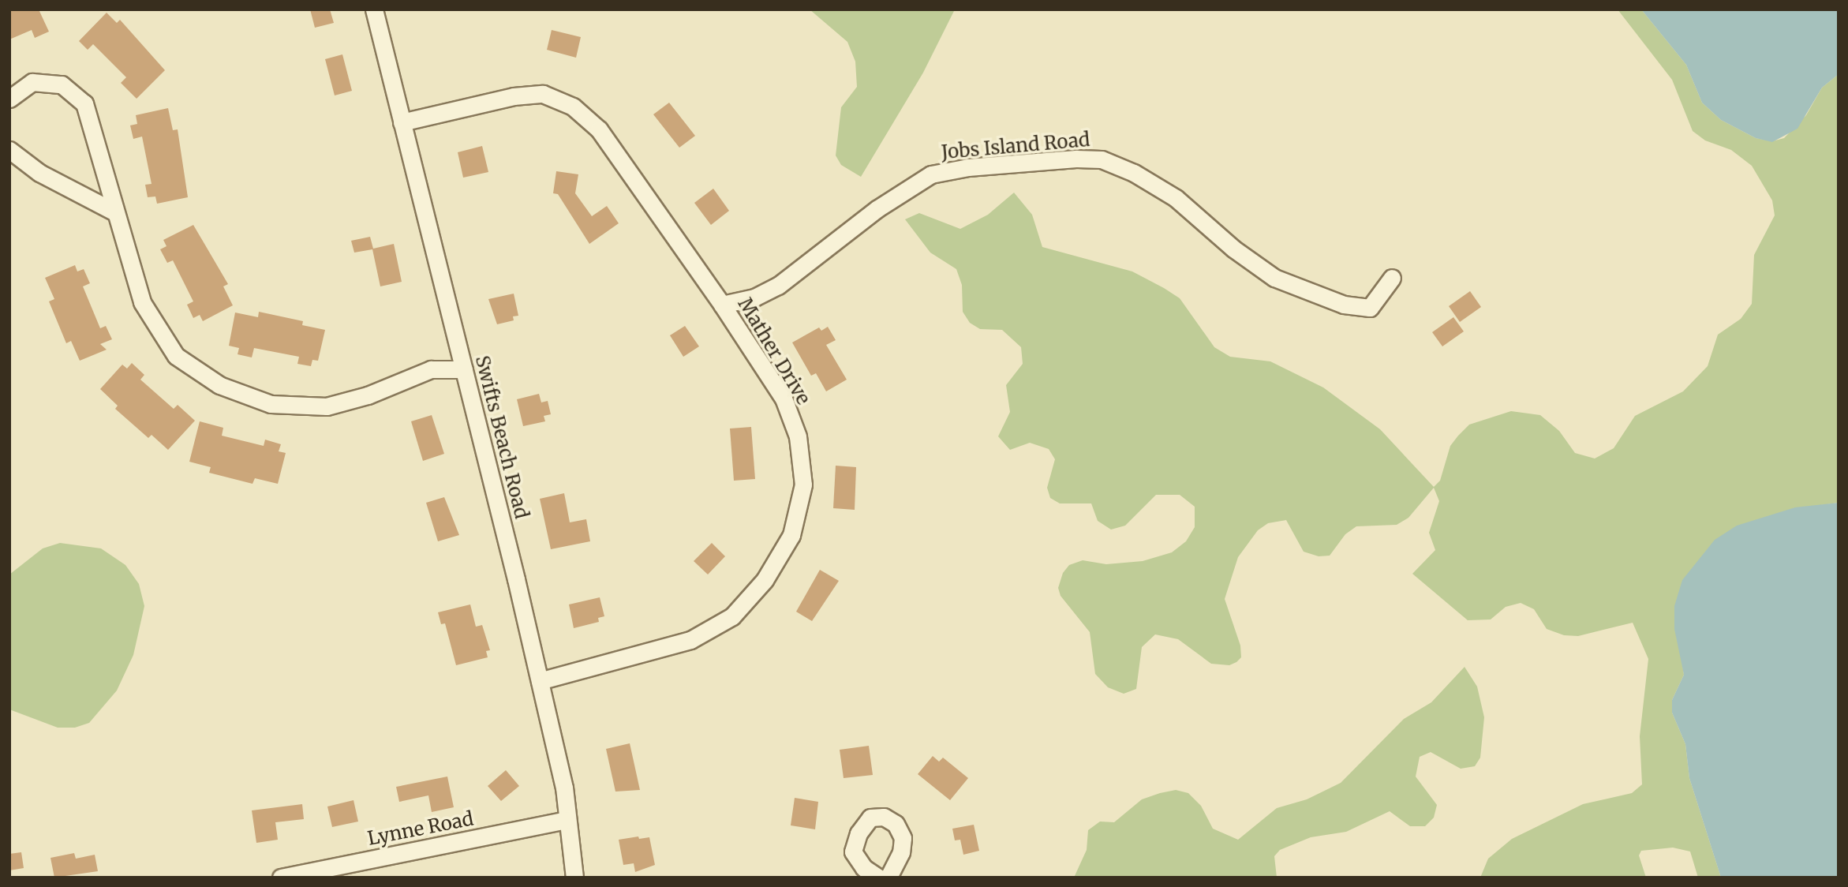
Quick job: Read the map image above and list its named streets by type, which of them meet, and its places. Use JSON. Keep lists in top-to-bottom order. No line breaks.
{"streets":{"street":["Jobs Island Road","Mather Drive","Swifts Beach Road","Lynne Road"]},"crossings":[["Jobs Island Road","Mather Drive"],["Mather Drive","Swifts Beach Road"],["Swifts Beach Road","Lynne Road"]]}
